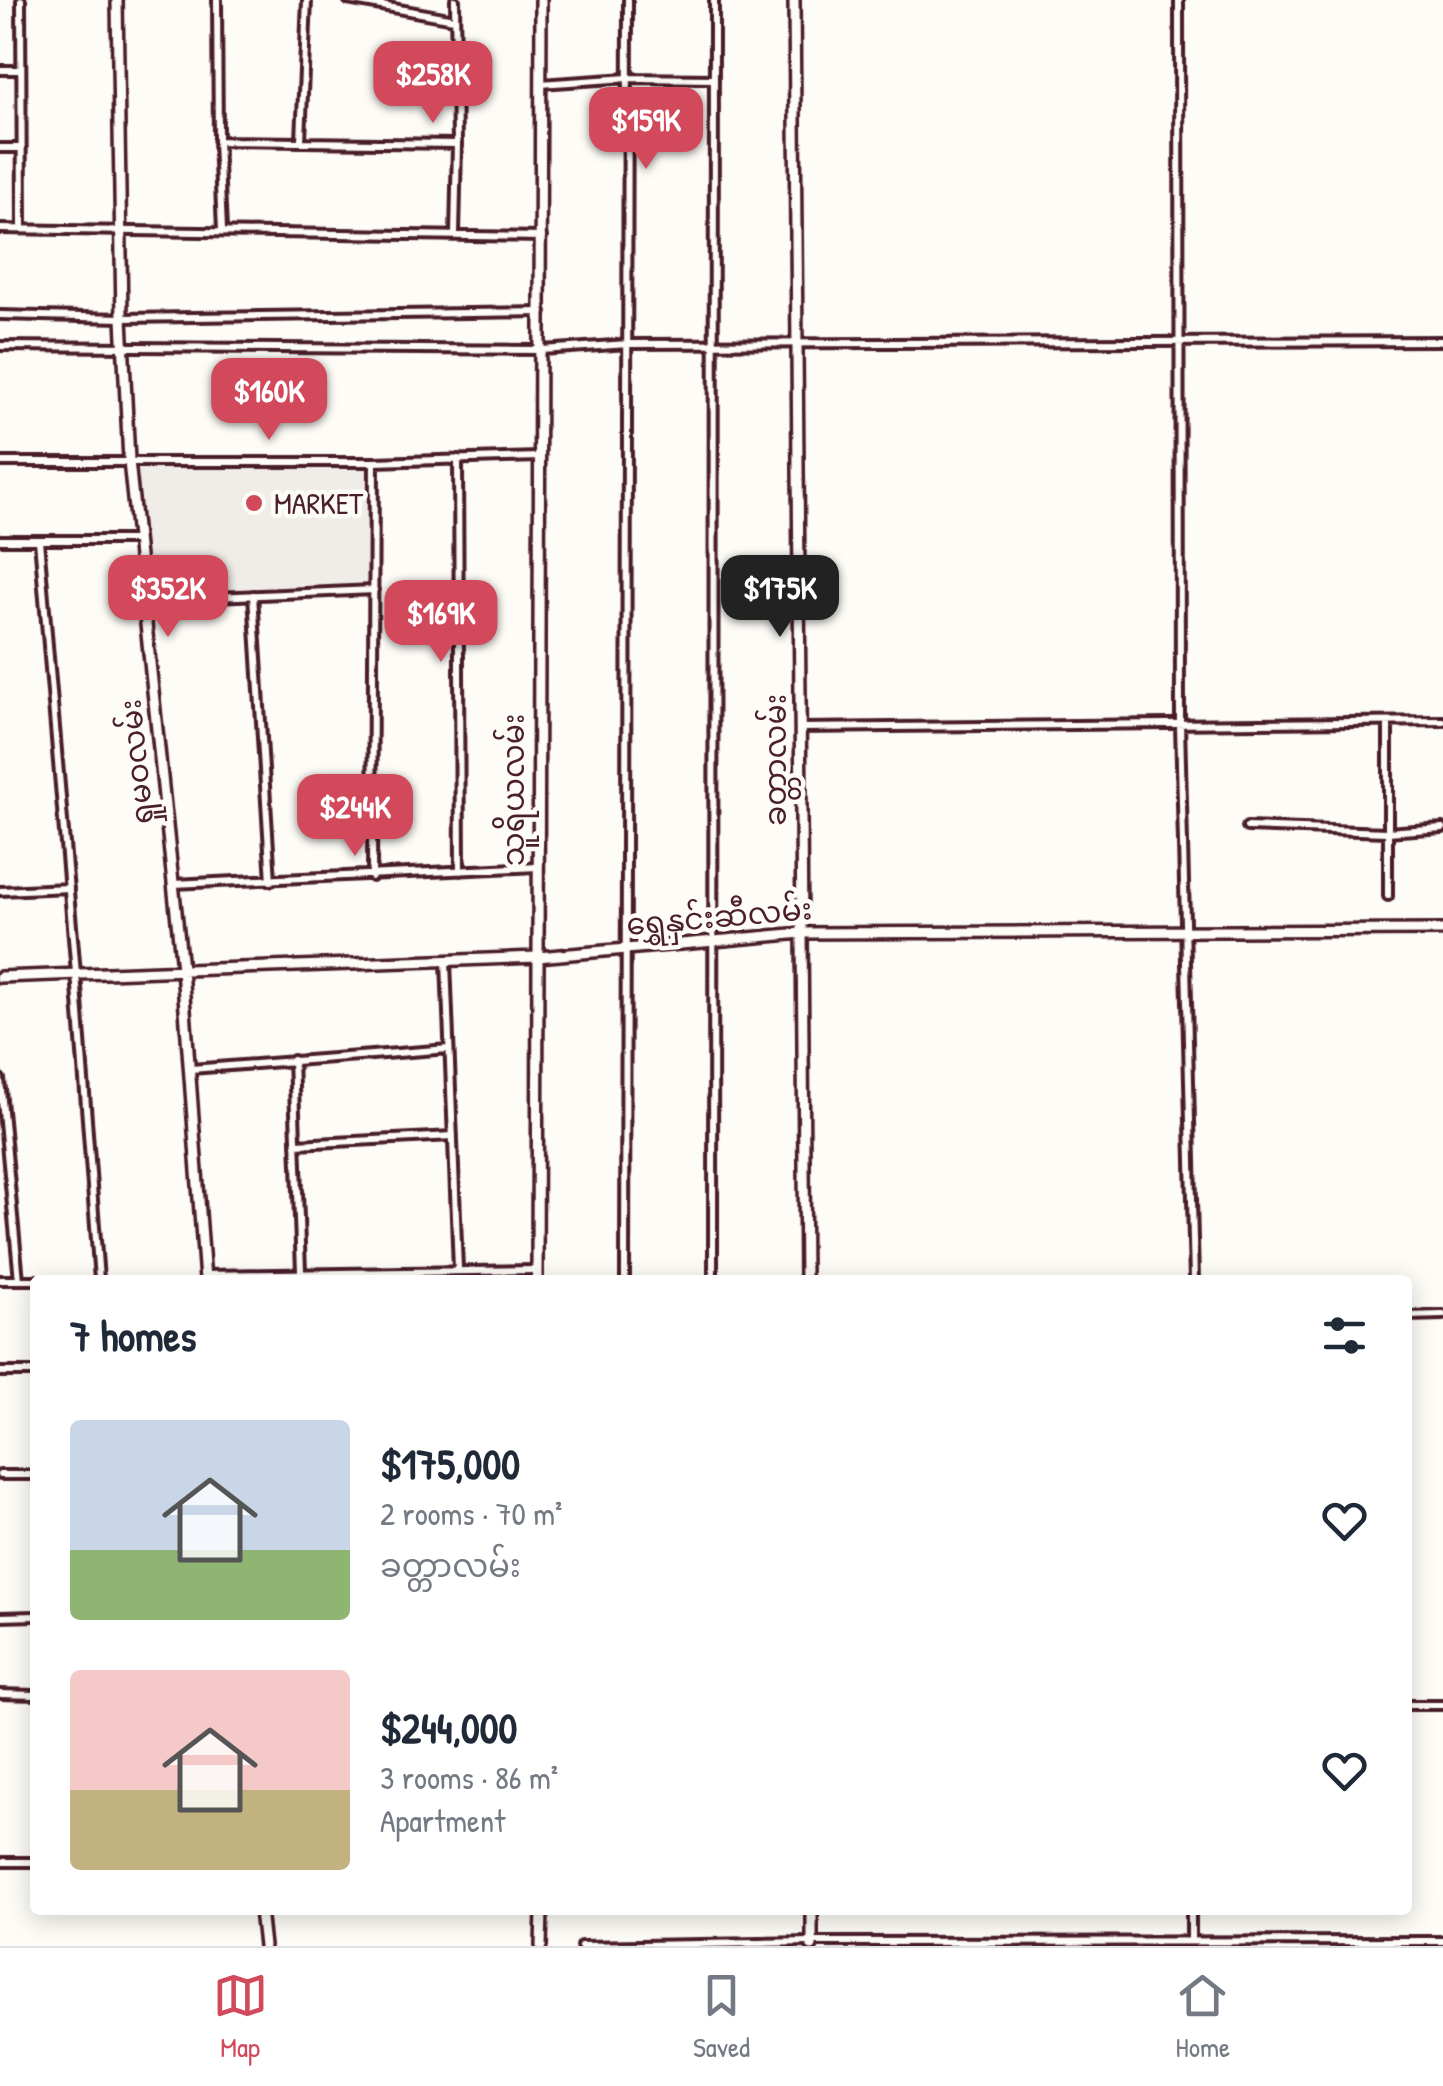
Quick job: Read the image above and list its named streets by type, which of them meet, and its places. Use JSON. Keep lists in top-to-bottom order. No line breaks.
{"streets":{"street":["ခတ္တာလမ်း","ရှုမဝလမ်း","သူရိယလမ်း","ရွှေနှင်းဆီလမ်း"]},"crossings":[["ခတ္တာလမ်း","ရွှေနှင်းဆီလမ်း"],["ရှုမဝလမ်း","ရွှေနှင်းဆီလမ်း"],["သူရိယလမ်း","ရွှေနှင်းဆီလမ်း"]],"places":["MARKET"],"page":{"price":["$258K","$159K","$160K","$352K","$175K","$169K","$244K"],"heading":"7 homes","list":[{"name":"$175,000","note":"2 rooms · 70 m² · ခတ္တာလမ်း"},{"name":"$244,000","note":"3 rooms · 86 m² · Apartment"}],"tabs":["Map","Saved","Home"]}}
